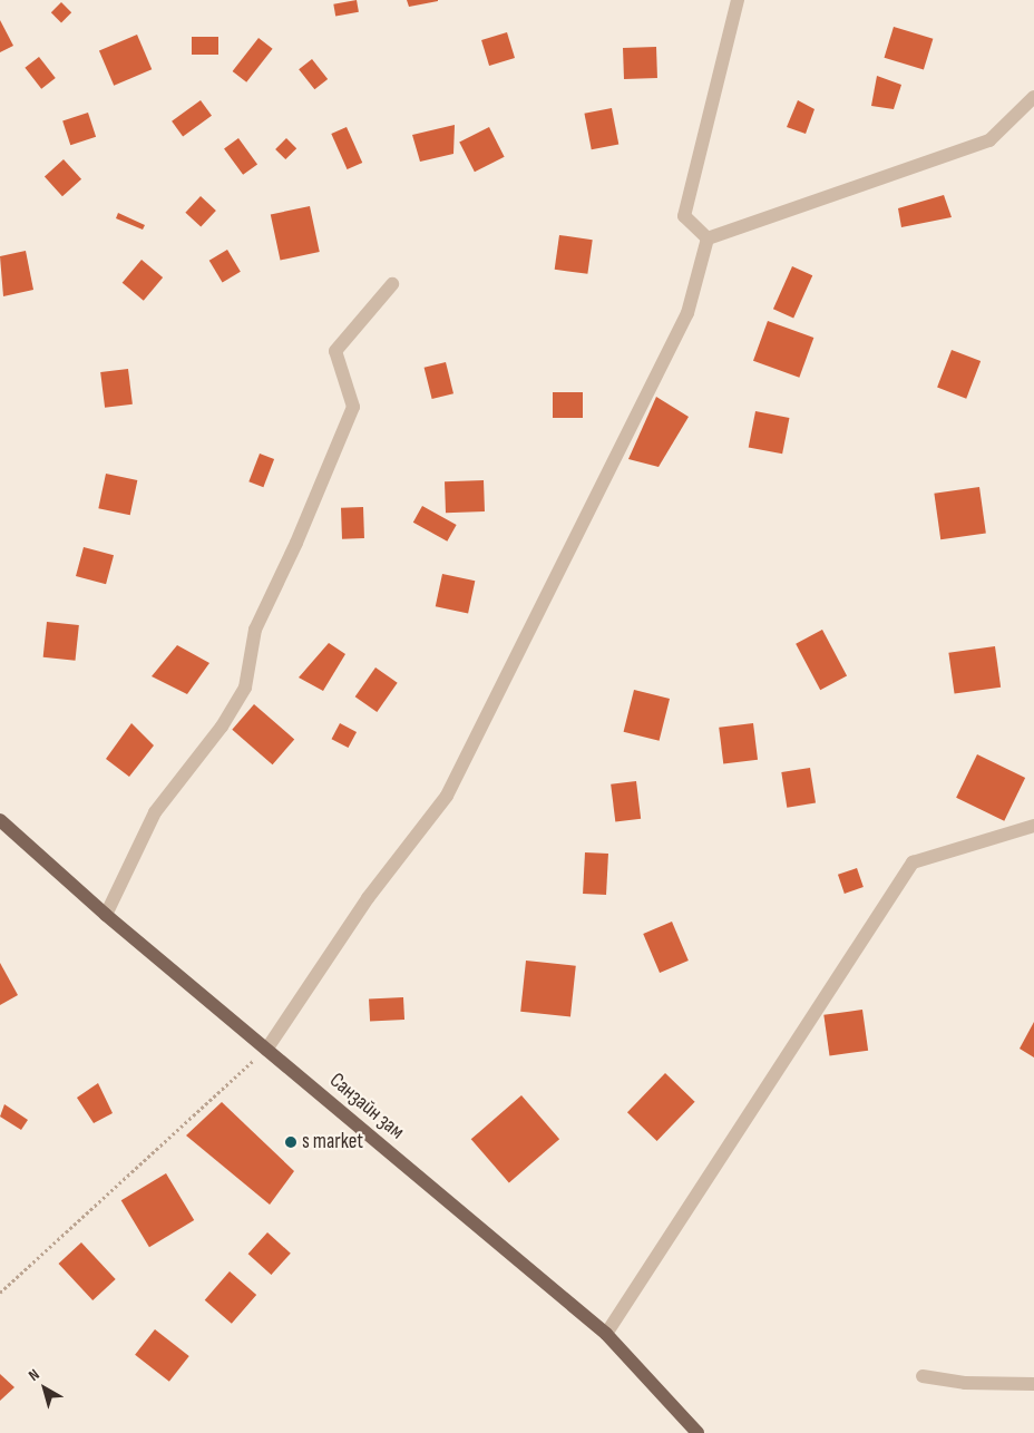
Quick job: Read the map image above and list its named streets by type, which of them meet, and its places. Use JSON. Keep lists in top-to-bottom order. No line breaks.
{"streets":{"main road":["Санзайн зам"]},"places":["s market"],"north":"top left"}
